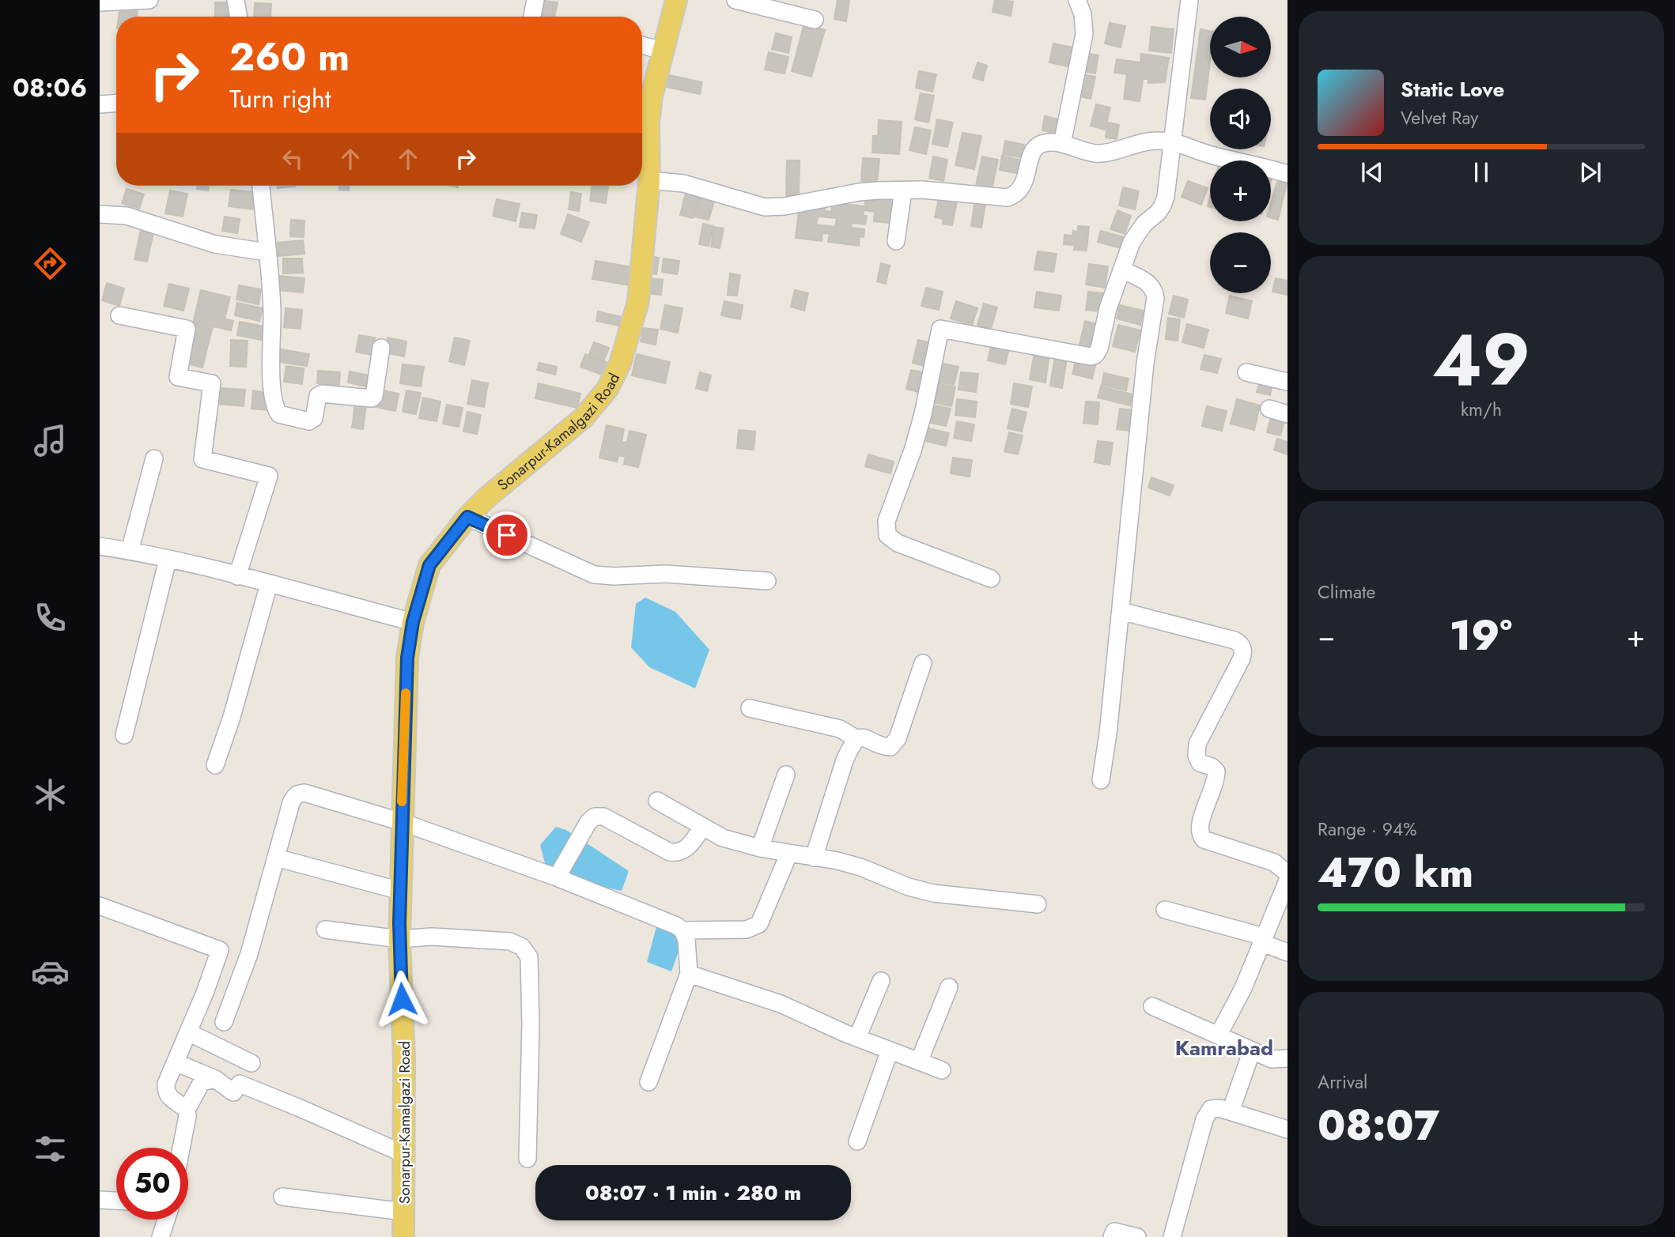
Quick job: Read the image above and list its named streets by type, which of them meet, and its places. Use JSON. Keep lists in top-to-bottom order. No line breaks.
{"streets":{"main road":["Sonarpur-Kamalgazi Road"]},"districts":["Kamrabad"],"north":"right","page":{"tabs":"08:06","map_buttons":["+","−"],"turn":["260 m","Turn right"],"song":["Static Love","Velvet Ray"],"tile":[["49","km/h"],"Climate",["Range · 94%","470 km"],["Arrival","08:07"]],"heat":["−","19°","+"],"limit":"50","trip":"08:07 · 1 min · 280 m"}}
